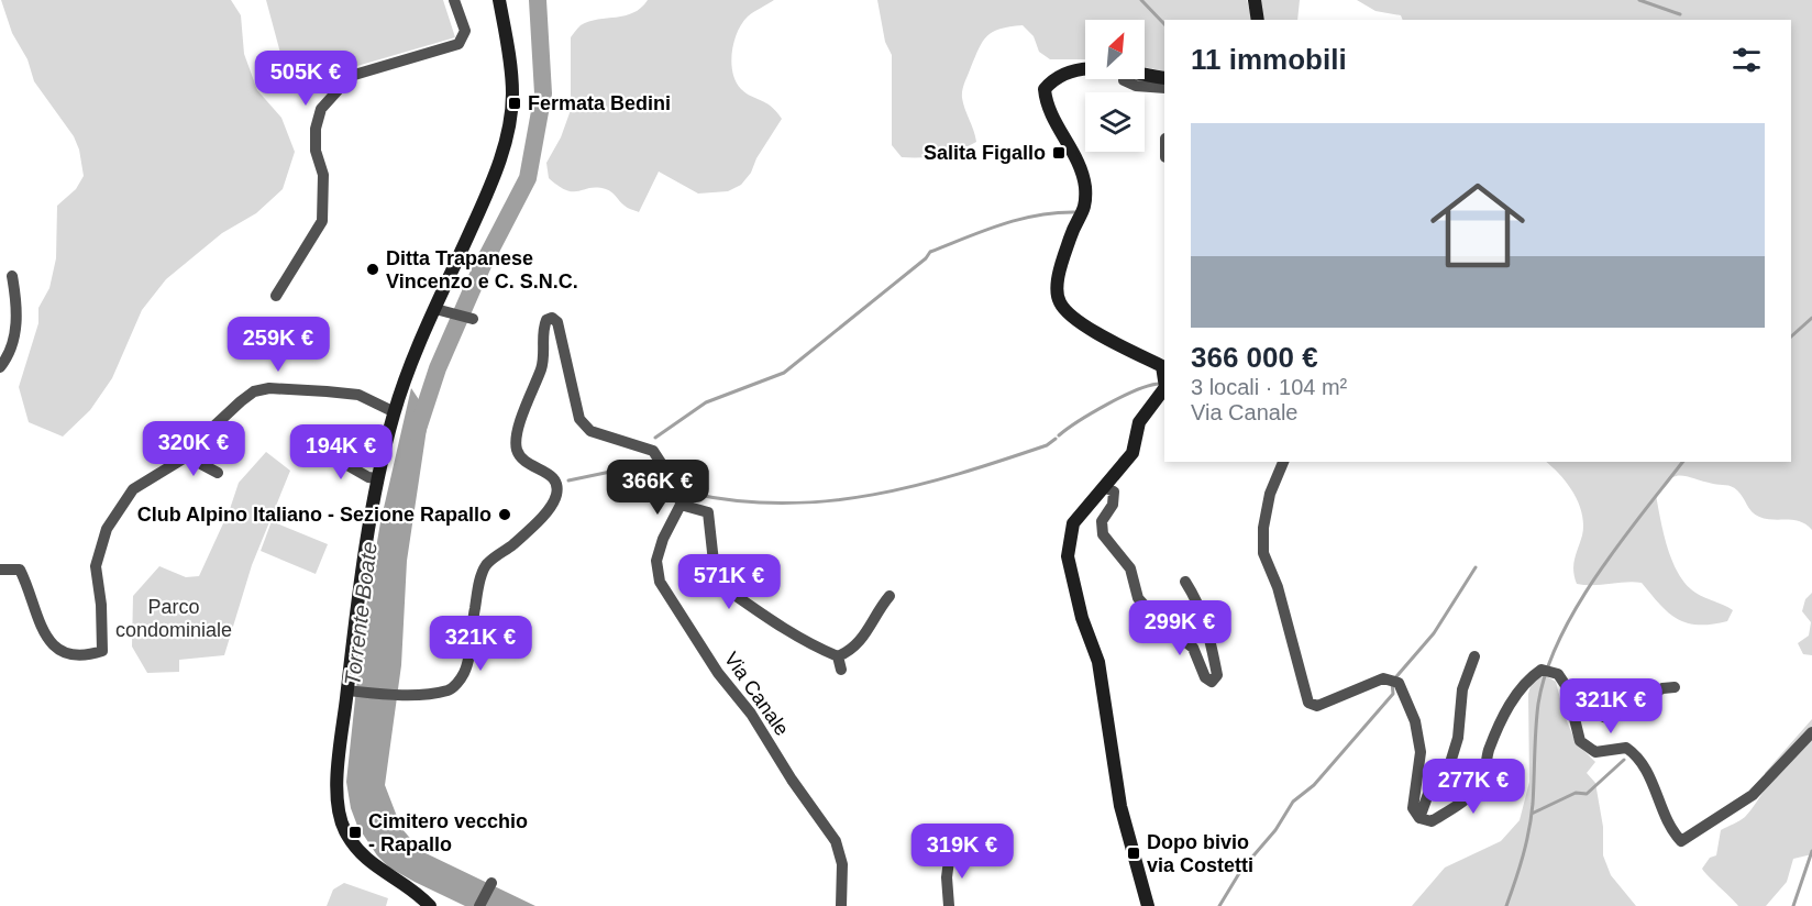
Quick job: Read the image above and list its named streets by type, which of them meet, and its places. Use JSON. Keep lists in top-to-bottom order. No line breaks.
{"streets":{"street":["Via Canale"]},"water":["Torrente Boate"],"parks":["Parco condominiale"],"places":{"transit":["Fermata Bedini","Salita Figallo","Cimitero vecchio - Rapallo","Dopo bivio via Costetti"],"other":["Ditta Trapanese Vincenzo e C. S.N.C.","Club Alpino Italiano - Sezione Rapallo"]},"north":"top right","page":{"heading":"11 immobili","price":["505K €","259K €","320K €","194K €","366K €","571K €","299K €","321K €","321K €","277K €","319K €"],"list":[{"name":"366 000 €","note":"3 locali · 104 m² · Via Canale"}]}}
